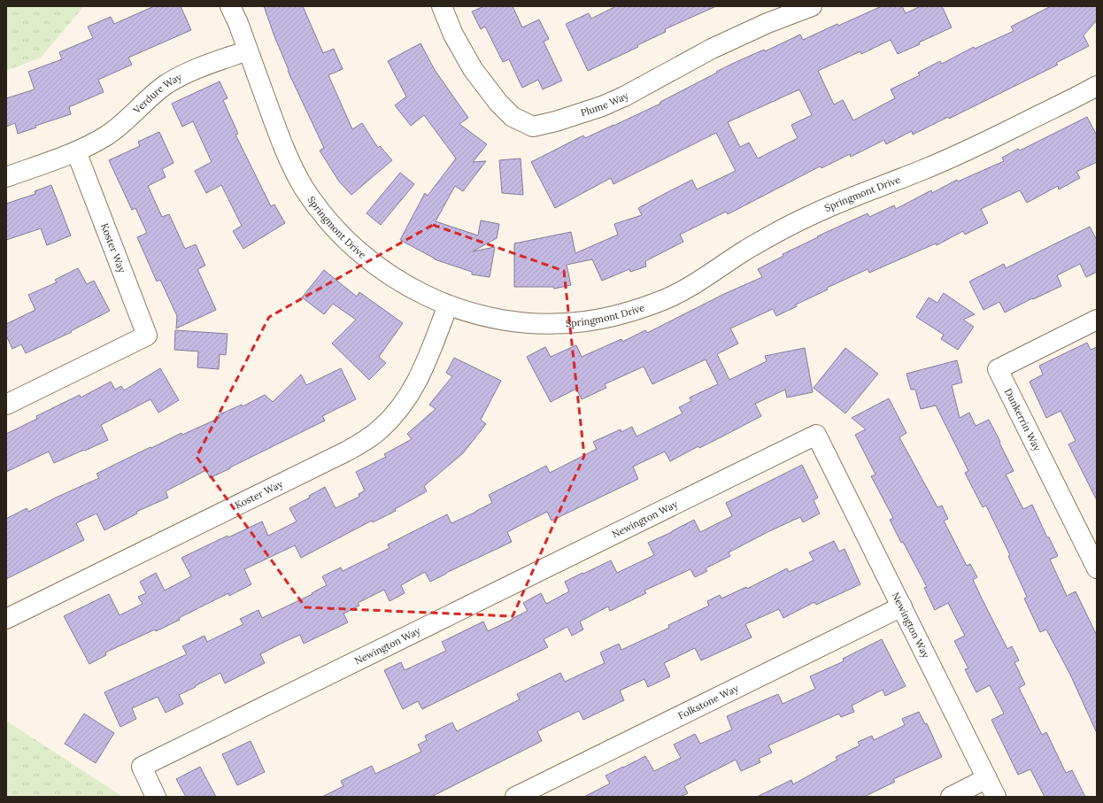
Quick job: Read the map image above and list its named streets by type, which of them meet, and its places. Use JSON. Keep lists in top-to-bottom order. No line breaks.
{"streets":{"street":["Verdure Way","Plume Way","Springmont Drive","Koster Way","Dunkerrin Way","Newington Way","Folkstone Way"]},"crossings":[["Verdure Way","Springmont Drive"],["Verdure Way","Koster Way"],["Springmont Drive","Koster Way"],["Newington Way","Folkstone Way"]]}
